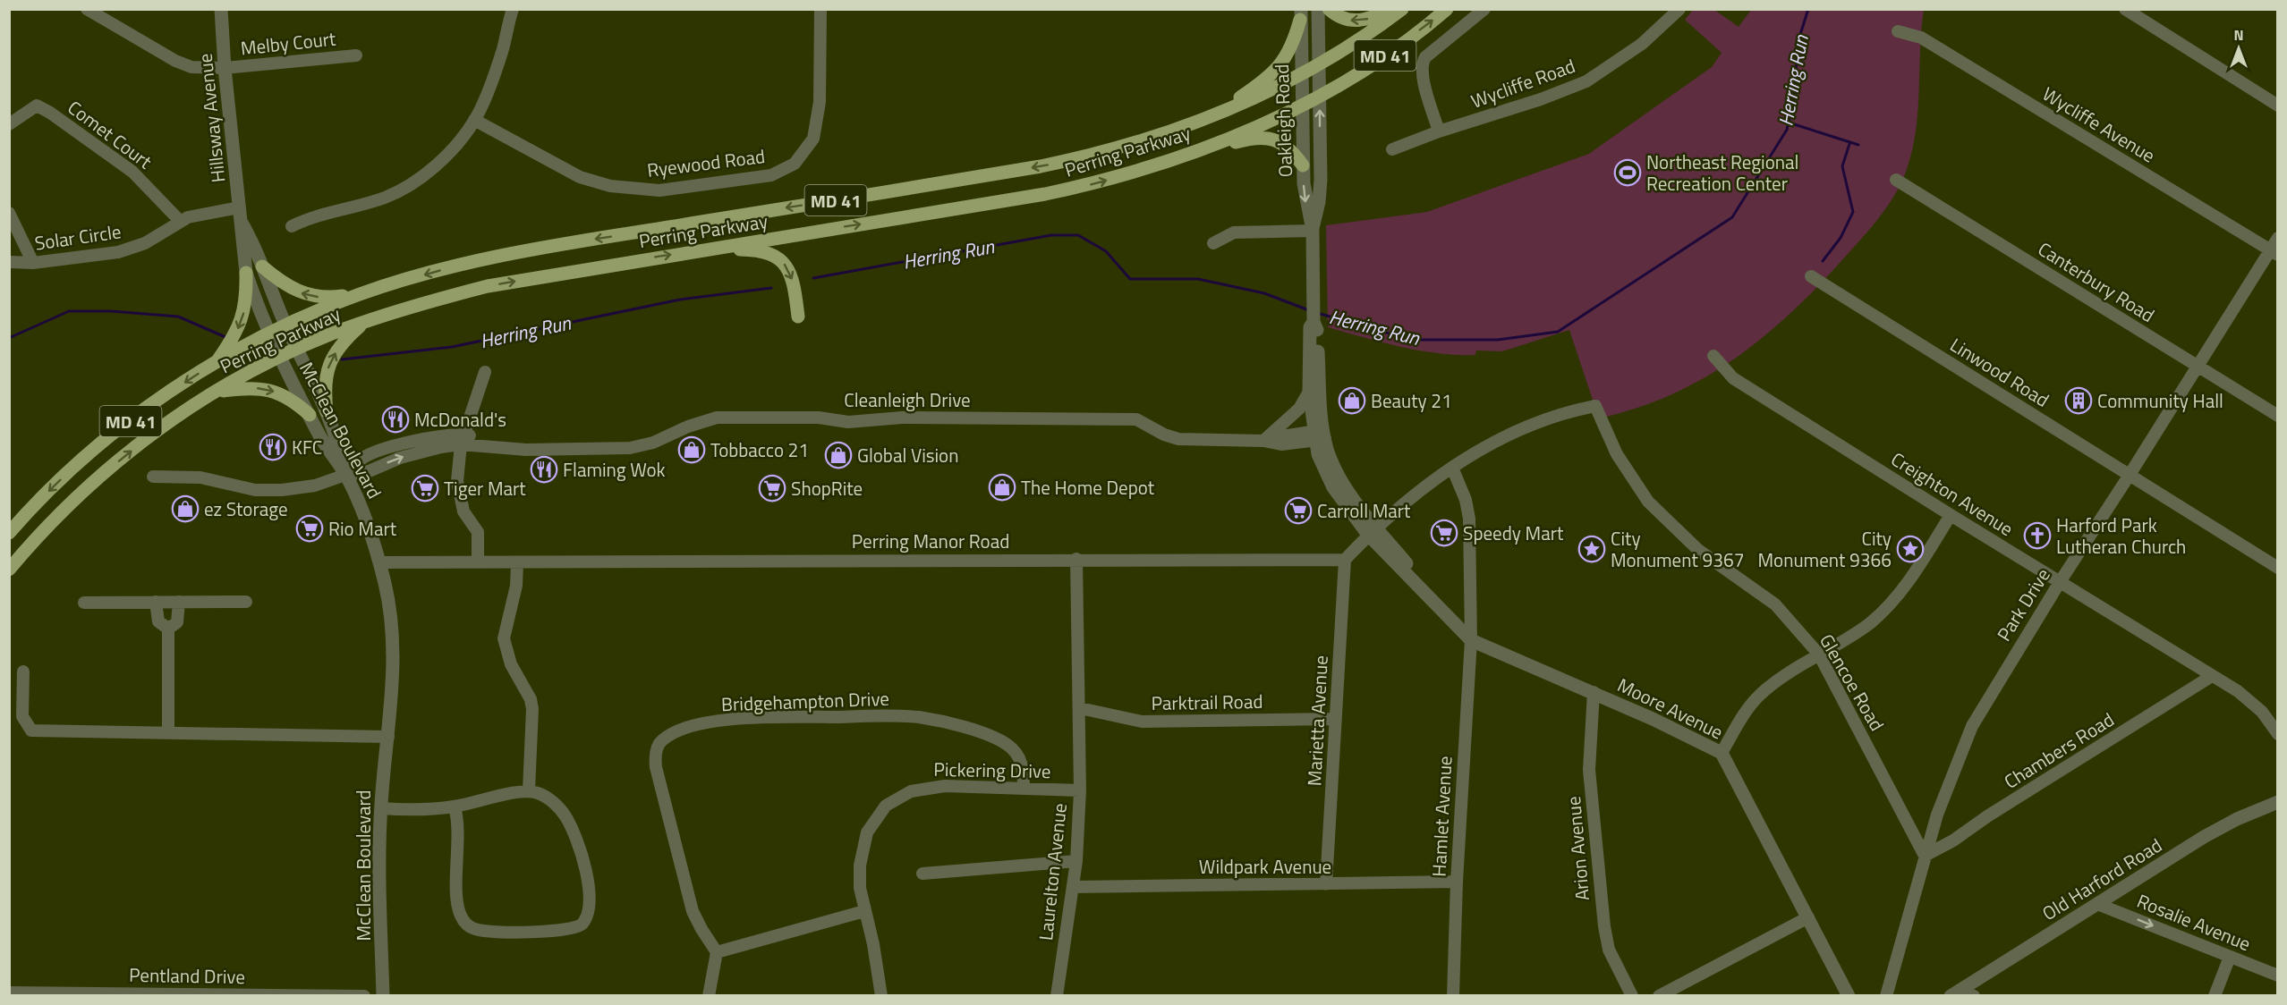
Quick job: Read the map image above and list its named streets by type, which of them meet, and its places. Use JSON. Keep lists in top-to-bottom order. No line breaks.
{"streets":{"main road":["MD 41","Perring Parkway"],"street":["Melby Court","Wycliffe Road","Hillsway Avenue","Oakleigh Road","Wycliffe Avenue","Comet Court","Ryewood Road","Solar Circle","Canterbury Road","Linwood Road","Cleanleigh Drive","McClean Boulevard","Creighton Avenue","Perring Manor Road","Park Drive","Glencoe Road","Bridgehampton Drive","Parktrail Road","Moore Avenue","Marietta Avenue","Chambers Road","Pickering Drive","Hamlet Avenue","Arion Avenue","Wildpark Avenue","Laurelton Avenue","Old Harford Road","Rosalie Avenue","Pentland Drive"]},"crossings":[["Melby Court","Hillsway Avenue"],["Hillsway Avenue","Perring Parkway"],["Hillsway Avenue","Solar Circle"],["Hillsway Avenue","Cleanleigh Drive"],["Hillsway Avenue","McClean Boulevard"],["Oakleigh Road","Perring Parkway"],["Oakleigh Road","Cleanleigh Drive"],["Oakleigh Road","Moore Avenue"],["Wycliffe Avenue","Park Drive"],["Comet Court","Solar Circle"],["Perring Parkway","McClean Boulevard"],["Canterbury Road","Park Drive"],["Linwood Road","Park Drive"],["Cleanleigh Drive","McClean Boulevard"],["McClean Boulevard","Perring Manor Road"],["Creighton Avenue","Park Drive"],["Creighton Avenue","Chambers Road"],["Perring Manor Road","Marietta Avenue"],["Perring Manor Road","Laurelton Avenue"],["Park Drive","Glencoe Road"],["Park Drive","Chambers Road"],["Glencoe Road","Chambers Road"],["Glencoe Road","Hamlet Avenue"],["Bridgehampton Drive","Pickering Drive"],["Parktrail Road","Marietta Avenue"],["Parktrail Road","Laurelton Avenue"],["Moore Avenue","Hamlet Avenue"],["Moore Avenue","Arion Avenue"],["Marietta Avenue","Wildpark Avenue"],["Pickering Drive","Laurelton Avenue"],["Hamlet Avenue","Wildpark Avenue"],["Wildpark Avenue","Laurelton Avenue"],["Old Harford Road","Rosalie Avenue"]],"one_way":["Rosalie Avenue"],"water":["Herring Run"],"places":{"sports":["Northeast Regional Recreation Center"],"shop":["Beauty 21","Tobbacco 21","Global Vision","The Home Depot","ez Storage"],"building":["Community Hall"],"restaurant":["McDonald's","KFC","Flaming Wok"],"supermarket":["Tiger Mart","ShopRite","Carroll Mart","Rio Mart","Speedy Mart"],"church":["Harford Park Lutheran Church"],"place":["City Monument 9367","City Monument 9366"]},"north":"top"}
